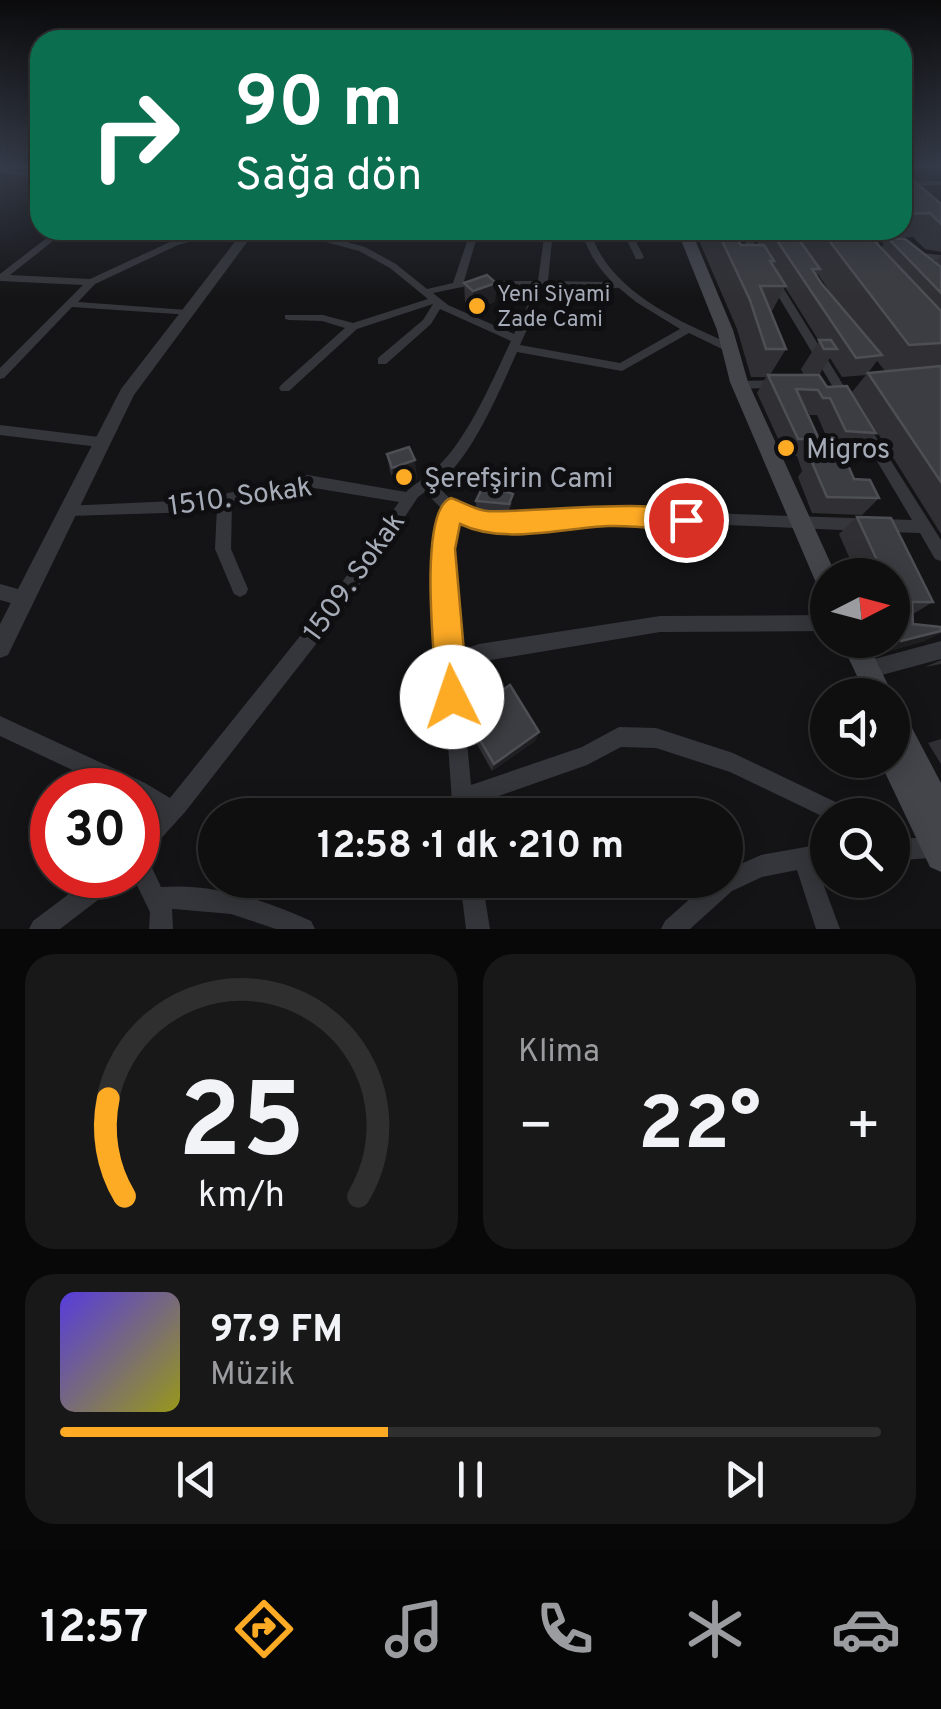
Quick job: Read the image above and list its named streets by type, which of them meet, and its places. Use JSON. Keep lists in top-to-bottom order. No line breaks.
{"streets":{"street":["1510. Sokak","1509. Sokak"]},"crossings":[["1510. Sokak","1509. Sokak"]],"places":["Yeni Siyami Zade Cami","Migros","Şerefşirin Cami"],"north":"right","page":{"turn":["90 m","Sağa dön"],"limit":"30","trip":"12:58 · 1 dk · 210 m","tile":"Klima","heat":["−","22°","+"],"song":["97.9 FM","Müzik"],"tabs":"12:57","gauge":["25","km/h"]}}
